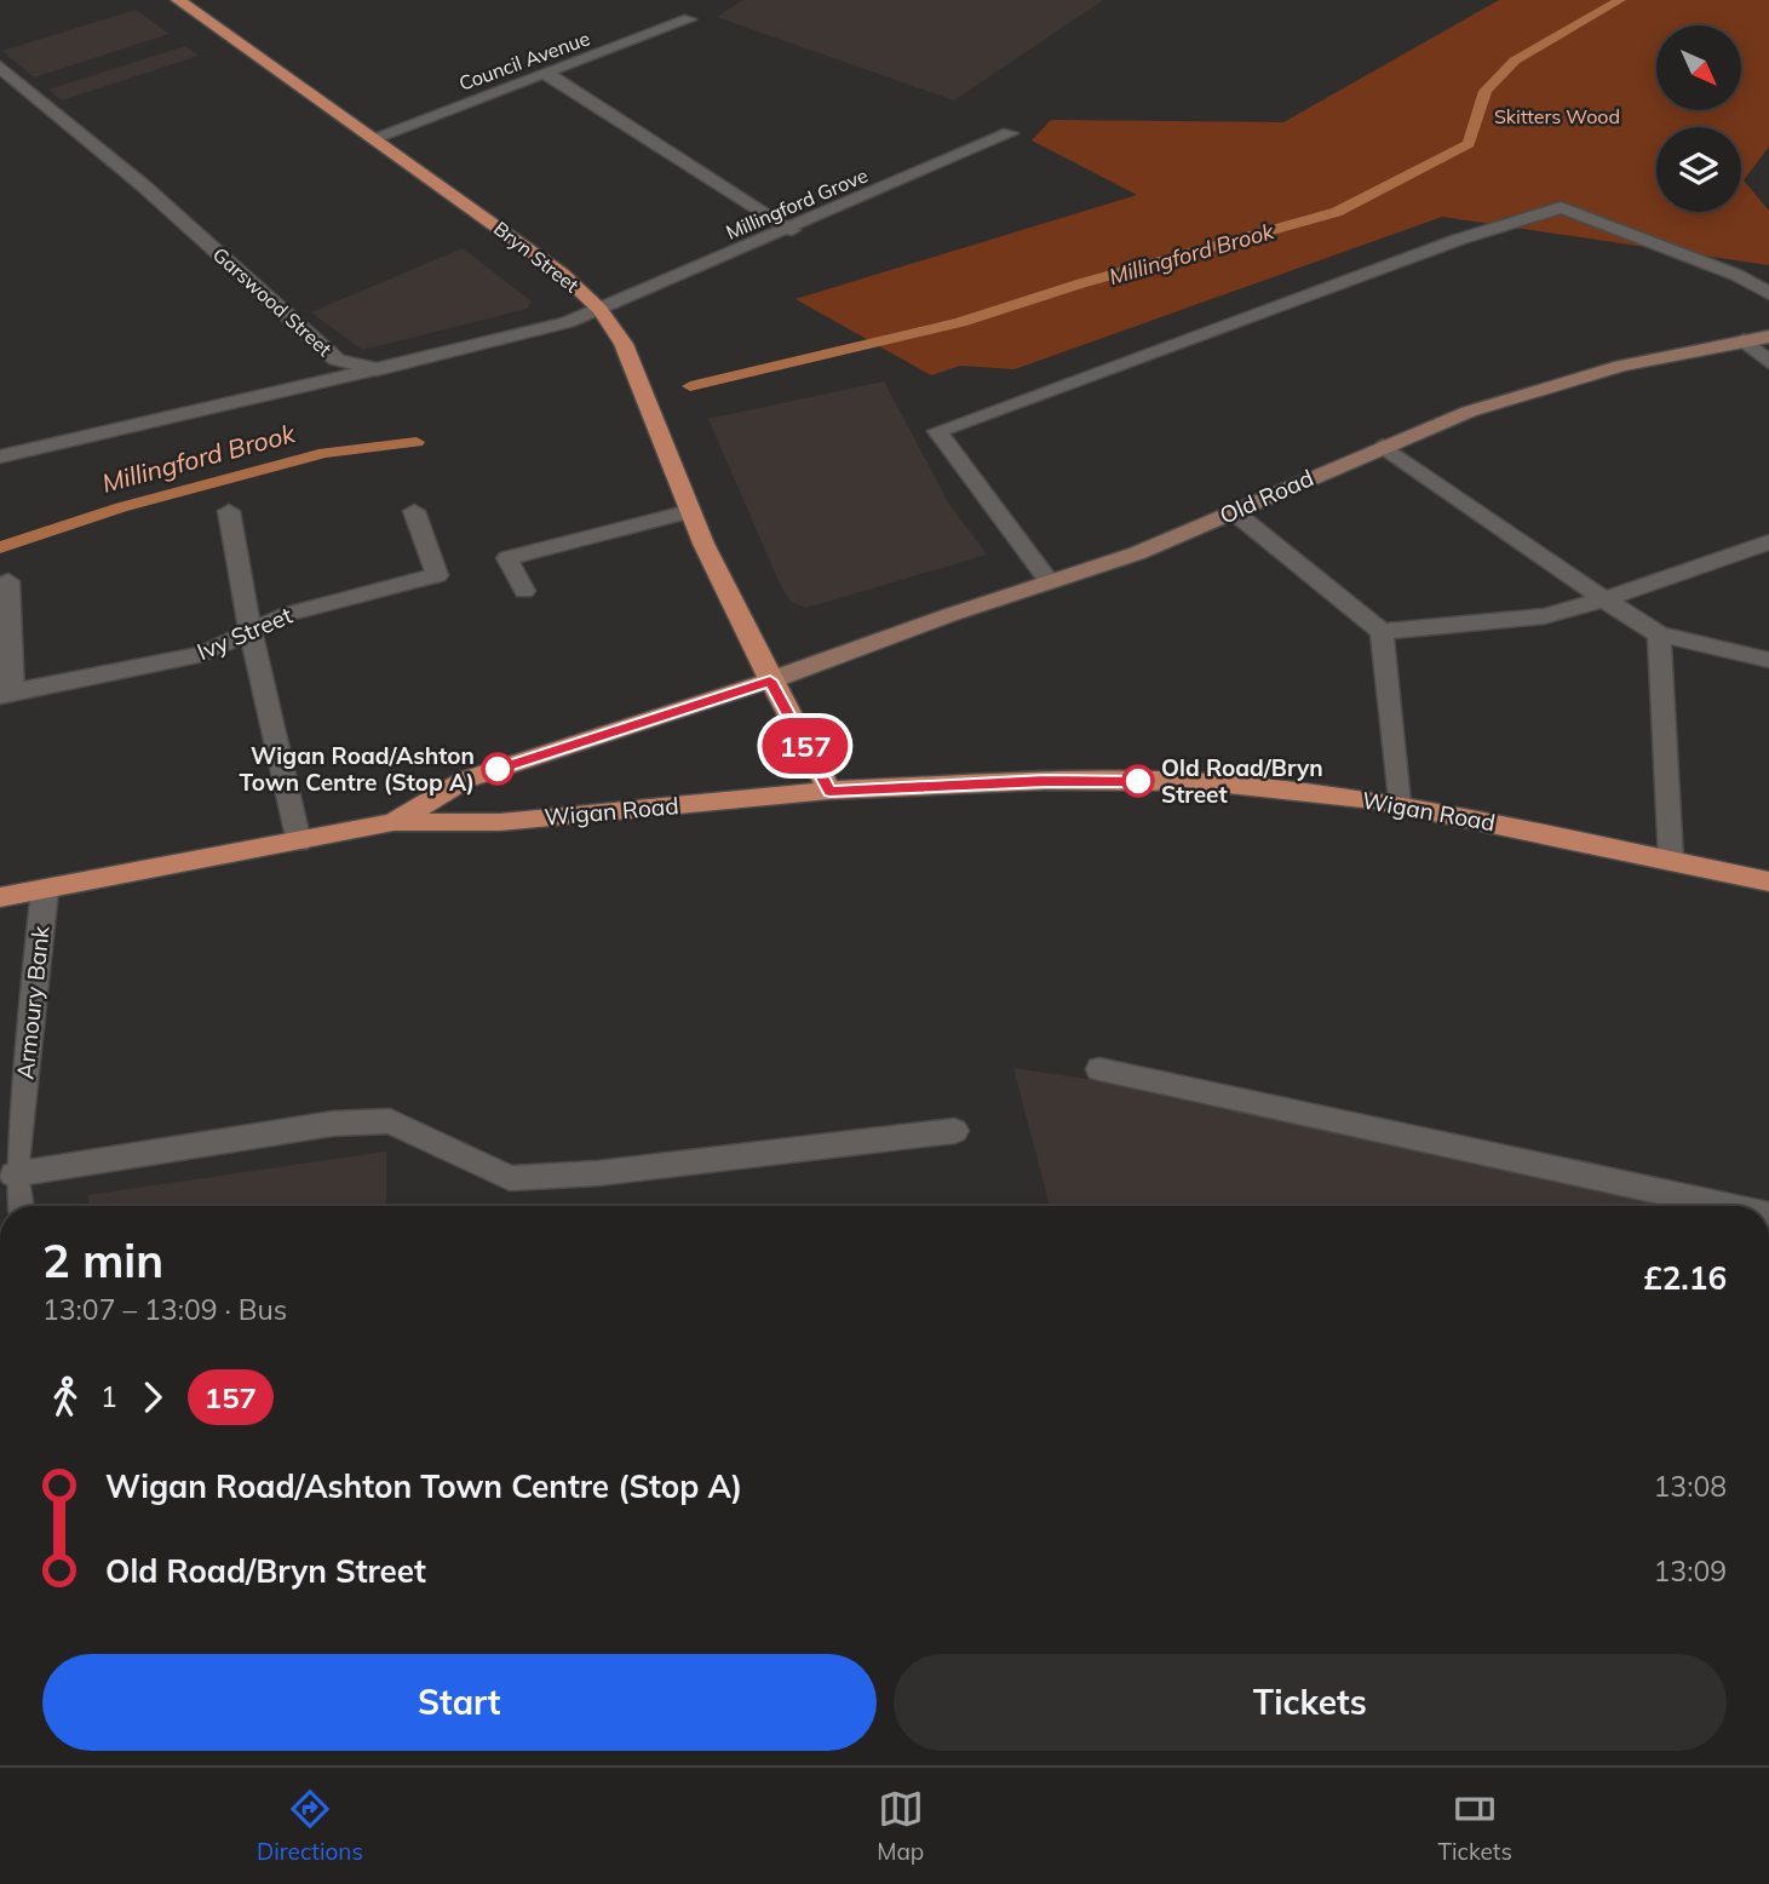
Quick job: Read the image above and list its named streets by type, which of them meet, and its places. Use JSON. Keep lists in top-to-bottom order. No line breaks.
{"streets":{"main road":["Bryn Street","Wigan Road"],"street":["Council Avenue","Millingford Grove","Garswood Street","Old Road","Ivy Street","Armoury Bank"]},"crossings":[["Council Avenue","Bryn Street"],["Millingford Grove","Bryn Street"],["Millingford Grove","Garswood Street"],["Bryn Street","Garswood Street"],["Bryn Street","Old Road"],["Bryn Street","Wigan Road"],["Old Road","Wigan Road"],["Wigan Road","Armoury Bank"]],"water":["Millingford Brook"],"parks":["Skitters Wood"],"places":["Wigan Road/Ashton Town Centre (Stop A)","Old Road/Bryn Street"],"lines":["bus line 157"],"north":"bottom right","page":{"on_map":"157","heading":["2 min","13:07 – 13:09 · Bus","£2.16"],"legs":["1","157"],"list":[{"name":"Wigan Road/Ashton Town Centre (Stop A)","value":"13:08"},{"name":"Old Road/Bryn Street","value":"13:09"}],"buttons":["Start","Tickets"],"tabs":["Directions","Map","Tickets"]}}
